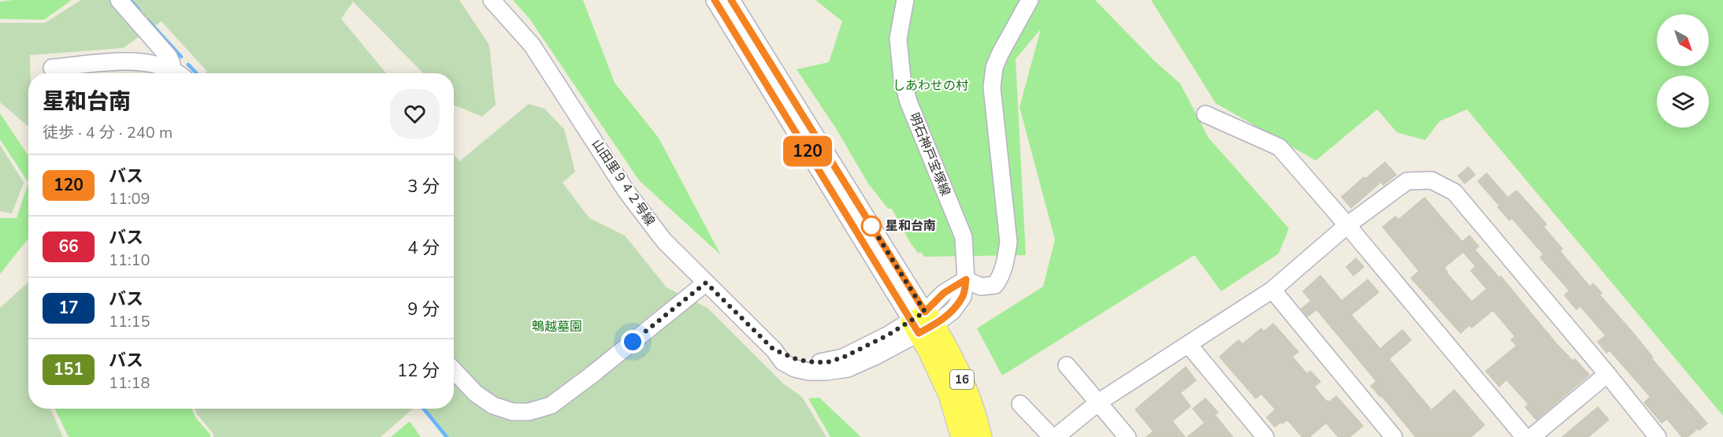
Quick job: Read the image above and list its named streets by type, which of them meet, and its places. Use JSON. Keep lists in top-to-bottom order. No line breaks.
{"streets":{"main road":["16"],"street":["明石神戸宝塚線","山田里９４２号線"]},"crossings":[["明石神戸宝塚線","山田里９４２号線"],["明石神戸宝塚線","16"],["山田里９４２号線","16"]],"parks":["しあわせの村","鵯越墓園"],"places":["星和台南"],"lines":["bus line 120"],"north":"bottom right","page":{"on_map":"120","heading":["星和台南","徒歩 · 4 分 · 240 m"],"list":[{"mark":"120","name":"バス","note":"11:09","value":"3 分"},{"mark":"66","name":"バス","note":"11:10","value":"4 分"},{"mark":"17","name":"バス","note":"11:15","value":"9 分"},{"mark":"151","name":"バス","note":"11:18","value":"12 分"}]}}
